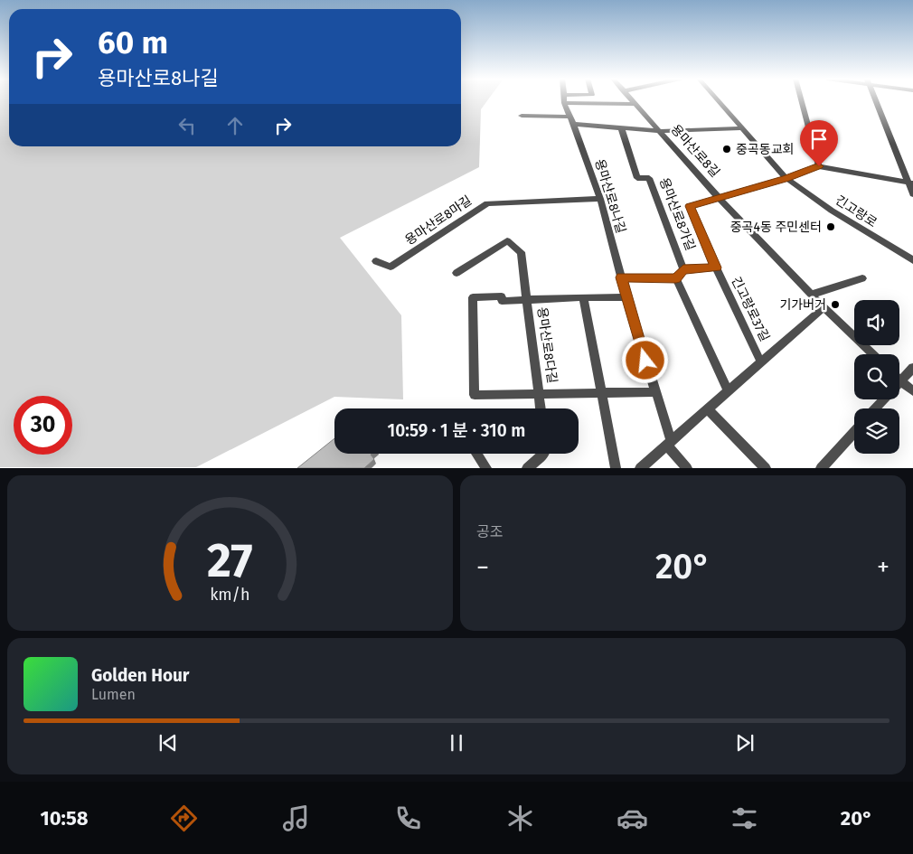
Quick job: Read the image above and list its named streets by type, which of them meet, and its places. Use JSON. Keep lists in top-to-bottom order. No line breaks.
{"streets":{"street":["용마산로8길","용마산로8나길","긴고랑로","용마산로8가길","용마산로8마길","긴고랑로37길","용마산로8다길"]},"crossings":[["용마산로8길","긴고랑로37길"],["용마산로8나길","용마산로8마길"],["용마산로8나길","용마산로8다길"],["긴고랑로","긴고랑로37길"],["용마산로8가길","긴고랑로37길"]],"places":["중곡동교회","중곡4동 주민센터","기가버거"],"page":{"turn":["60 m","용마산로8나길"],"limit":"30","trip":"10:59 · 1 분 · 310 m","tile":"공조","heat":["−","20°","+"],"song":["Golden Hour","Lumen"],"tabs":["10:58","20°"],"gauge":["27","km/h"]}}
